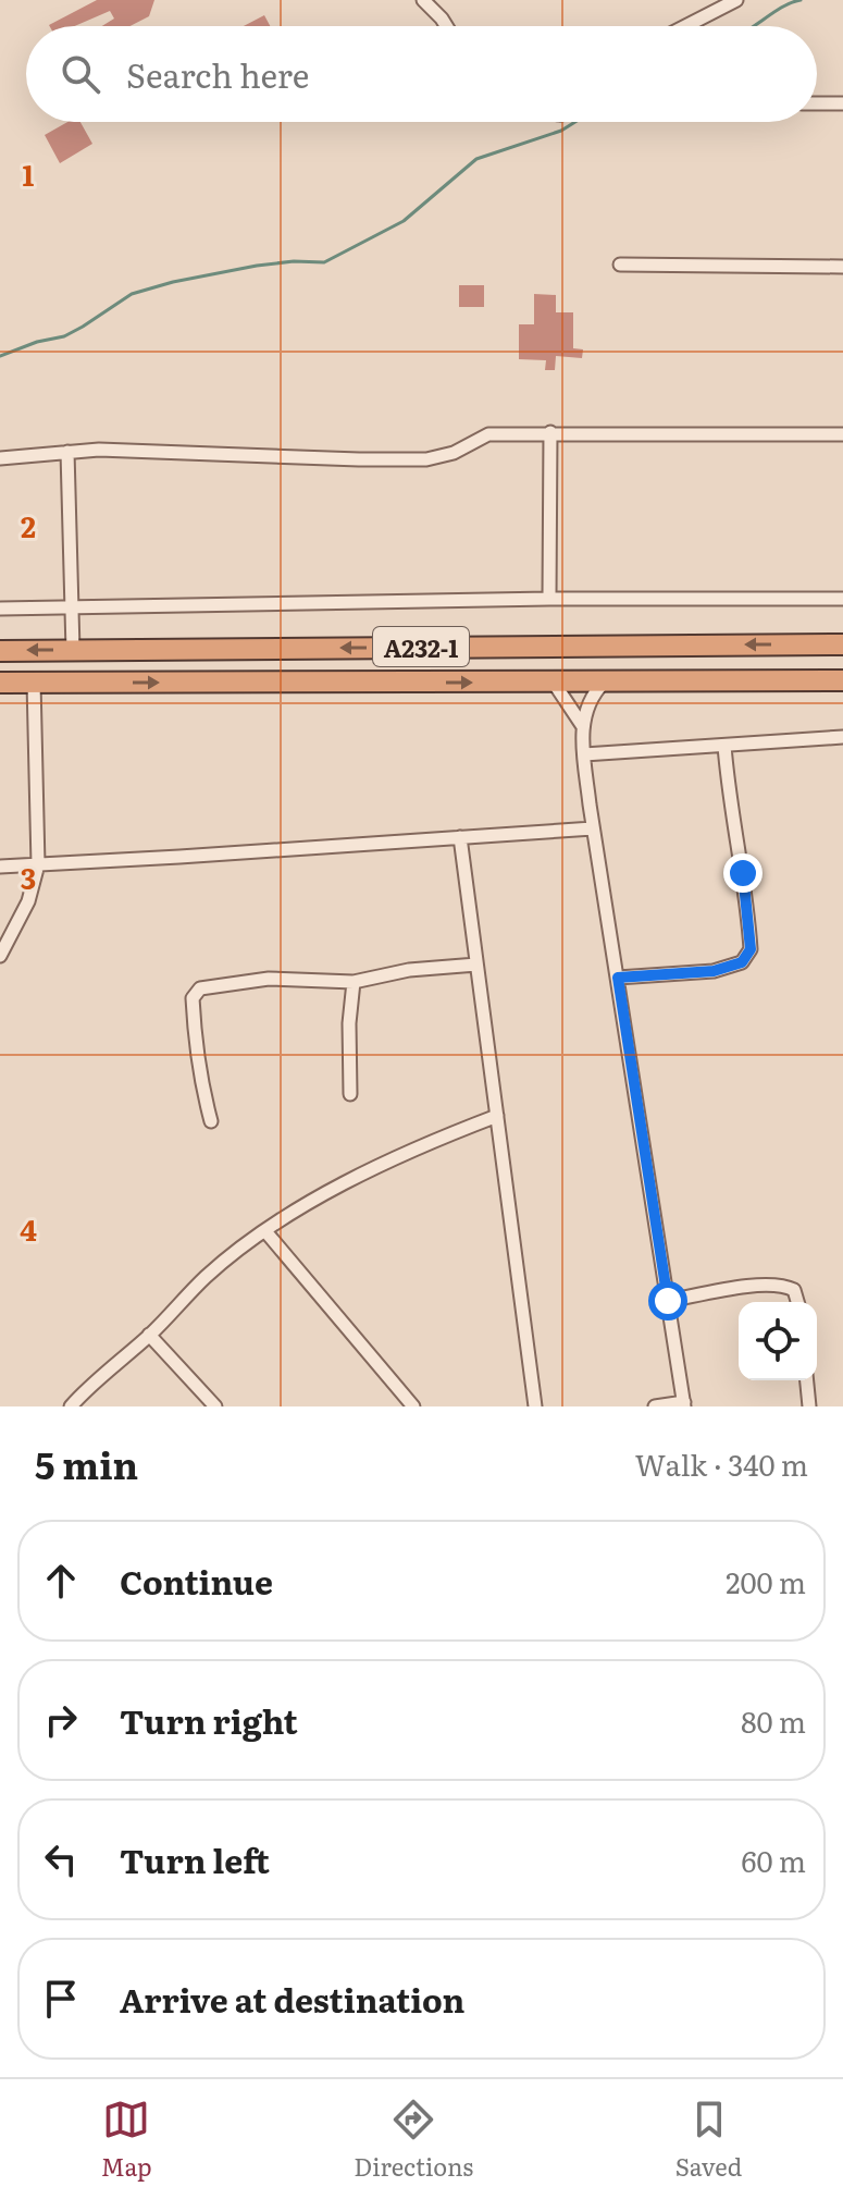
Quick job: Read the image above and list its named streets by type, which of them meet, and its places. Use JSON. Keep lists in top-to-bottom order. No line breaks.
{"streets":{"highway":["A232-1"]},"page":{"search":"Search here","heading":["5 min","Walk · 340 m"],"list":[["Continue","200 m"],["Turn right","80 m"],["Turn left","60 m"],"Arrive at destination"],"nav":["Map","Directions","Saved"]},"grid":{"rows":["1","2","3","4"]}}
